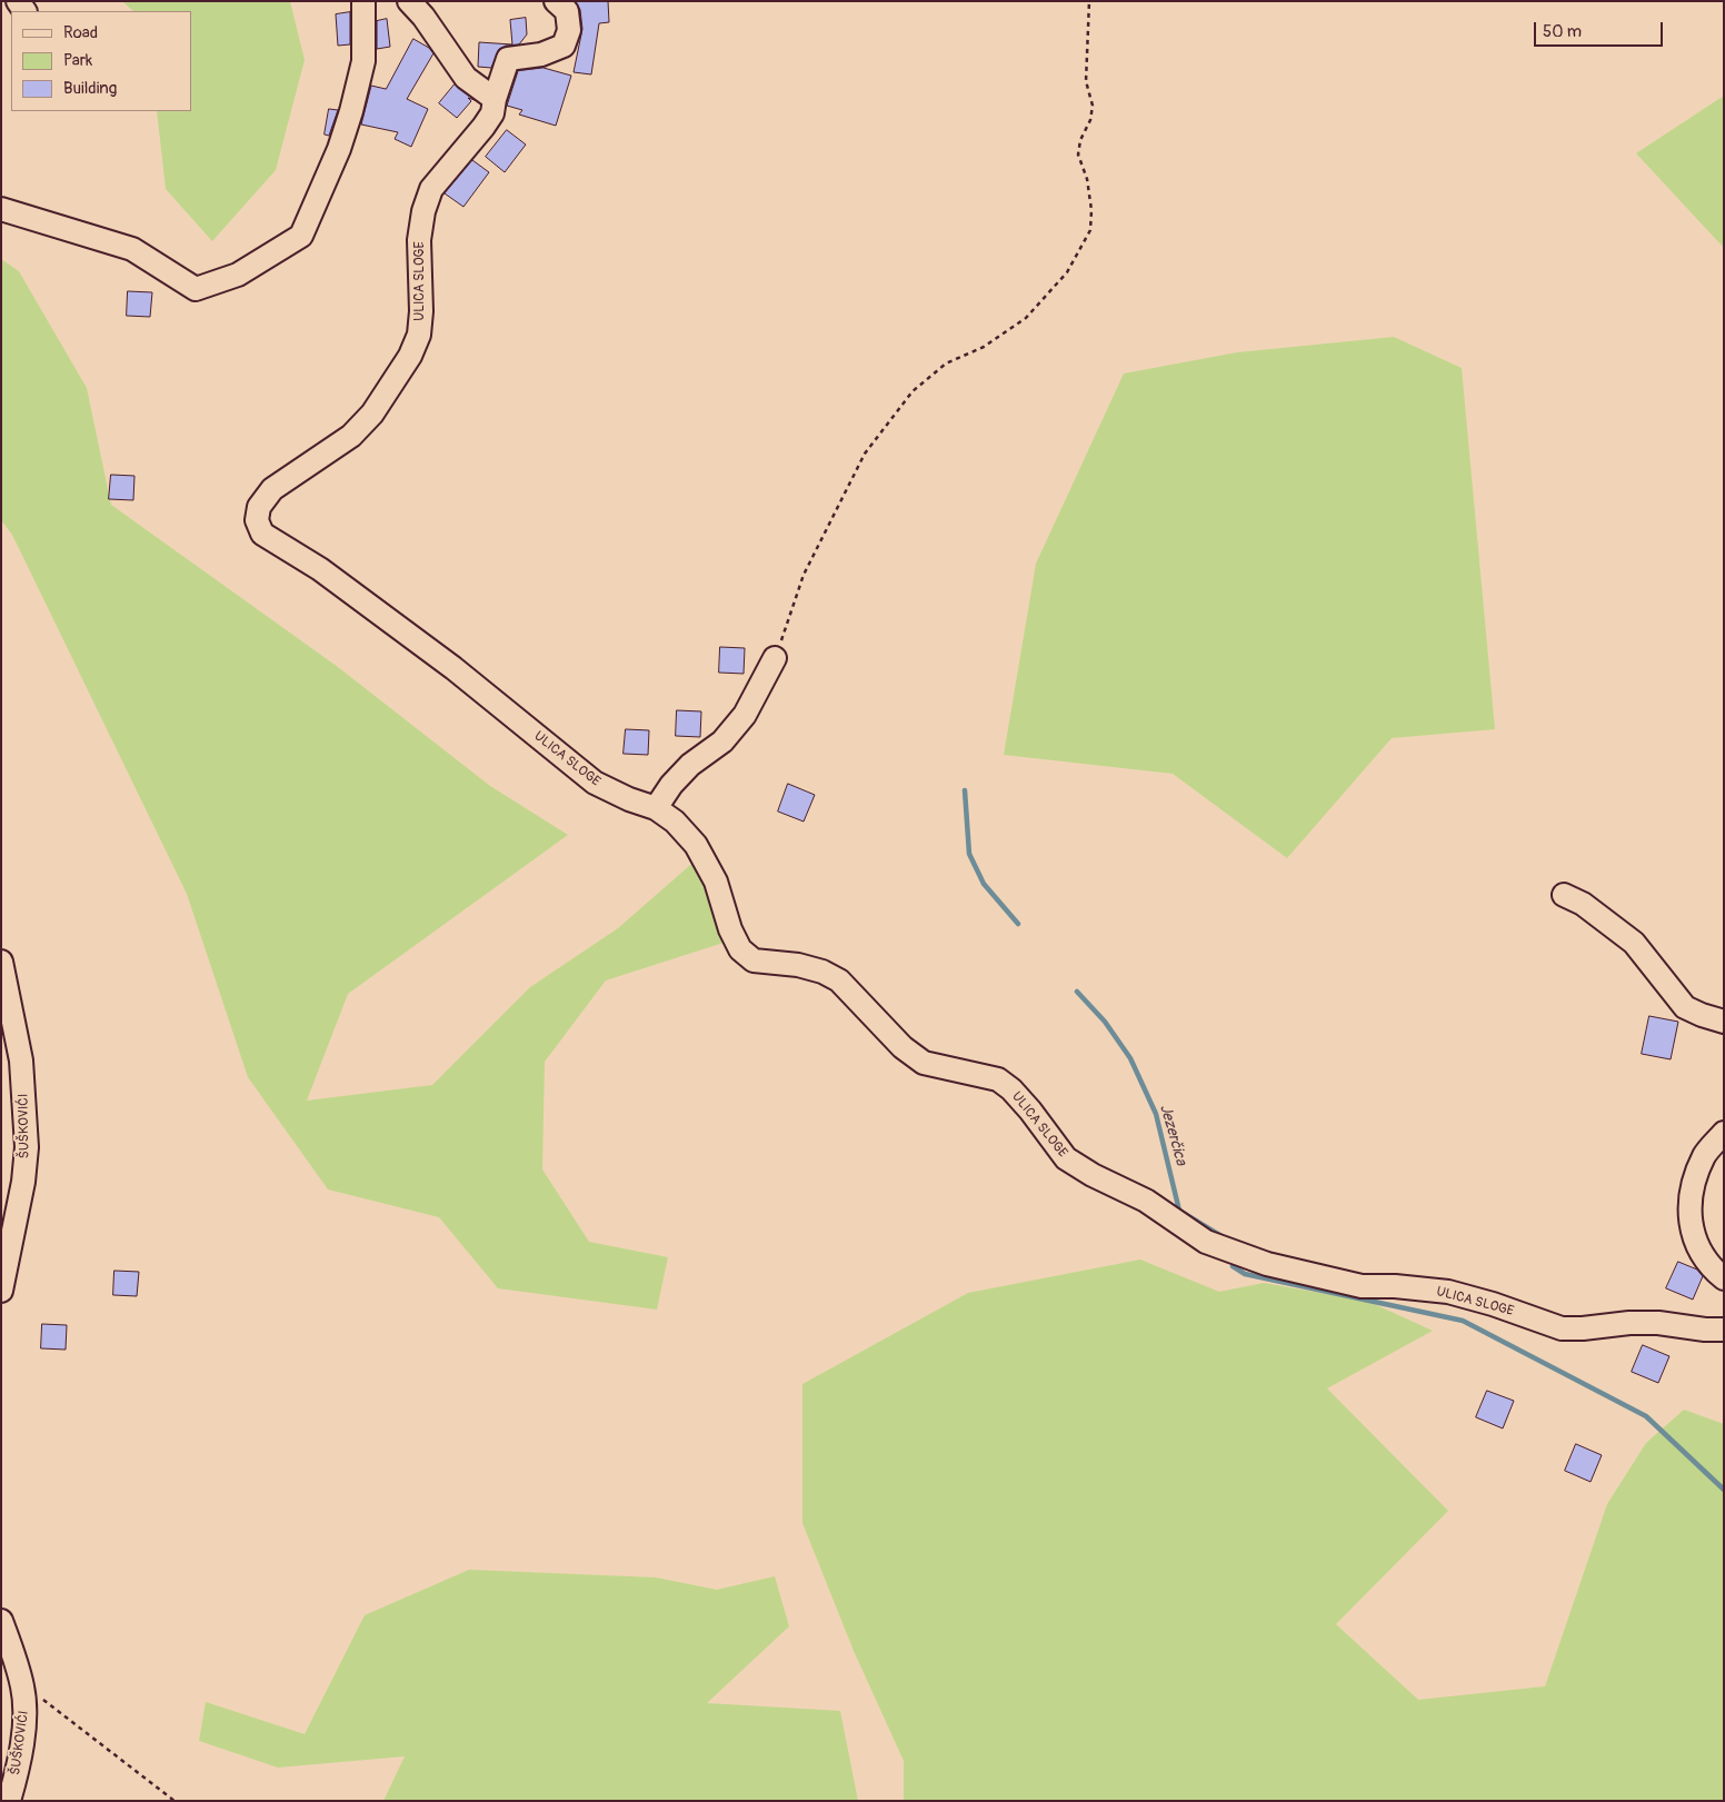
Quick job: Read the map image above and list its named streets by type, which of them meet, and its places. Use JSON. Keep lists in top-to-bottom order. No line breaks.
{"streets":{"street":["ULICA SLOGE","ŠUŠKOVIĆI"]},"water":["Jezerčica"],"legend":["Road","Park","Building"],"scale_bar":"50 m"}
